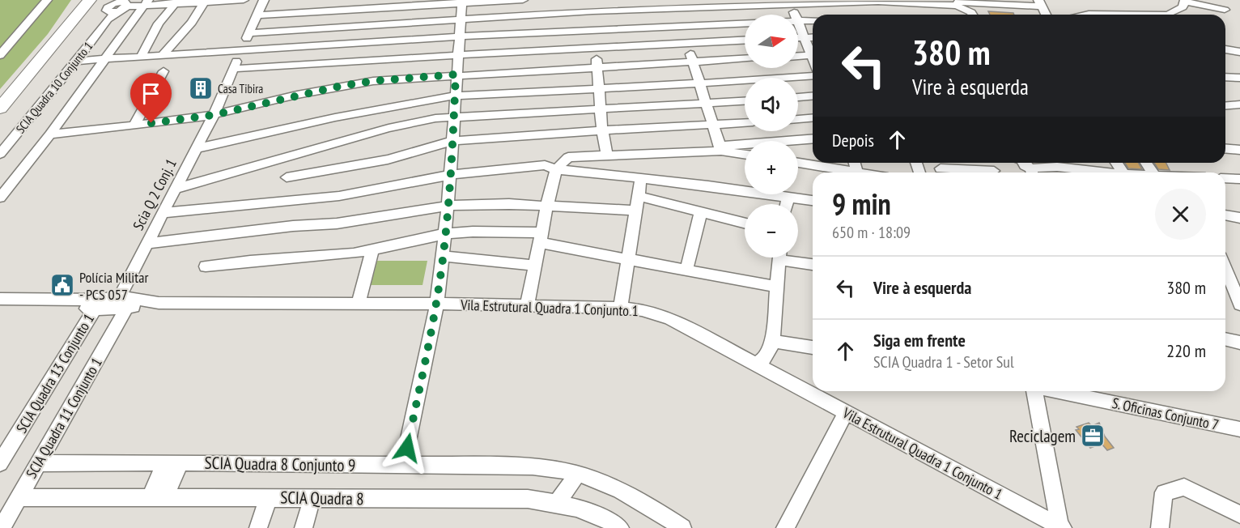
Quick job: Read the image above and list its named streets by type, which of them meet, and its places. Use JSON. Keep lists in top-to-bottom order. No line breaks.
{"streets":{"street":["SCIA Quadra 10 Conjunto 1","Scia Q 2 Conj. 1","Vila Estrutural Quadra 1 Conjunto 1","SCIA Quadra 13 Conjunto 1","S. Oficinas Conjunto 7","SCIA Quadra 11 Conjunto 1","SCIA Quadra 8 Conjunto 9","SCIA Quadra 8"]},"crossings":[["Scia Q 2 Conj. 1","Vila Estrutural Quadra 1 Conjunto 1"],["Scia Q 2 Conj. 1","SCIA Quadra 11 Conjunto 1"],["Vila Estrutural Quadra 1 Conjunto 1","SCIA Quadra 13 Conjunto 1"],["Vila Estrutural Quadra 1 Conjunto 1","SCIA Quadra 11 Conjunto 1"],["SCIA Quadra 11 Conjunto 1","SCIA Quadra 8 Conjunto 9"],["SCIA Quadra 11 Conjunto 1","SCIA Quadra 8"]],"places":{"building":["Casa Tibira"],"public building":["Polícia Militar - PCS 057"],"office":["Reciclagem"]},"north":"right","page":{"map_buttons":["+","−"],"turn":["380 m","Vire à esquerda"],"then":"Depois","heading":["9 min","650 m · 18:09"],"list":[{"name":"Vire à esquerda","value":"380 m"},{"name":"Siga em frente","note":"SCIA Quadra 1 - Setor Sul","value":"220 m"}]}}
